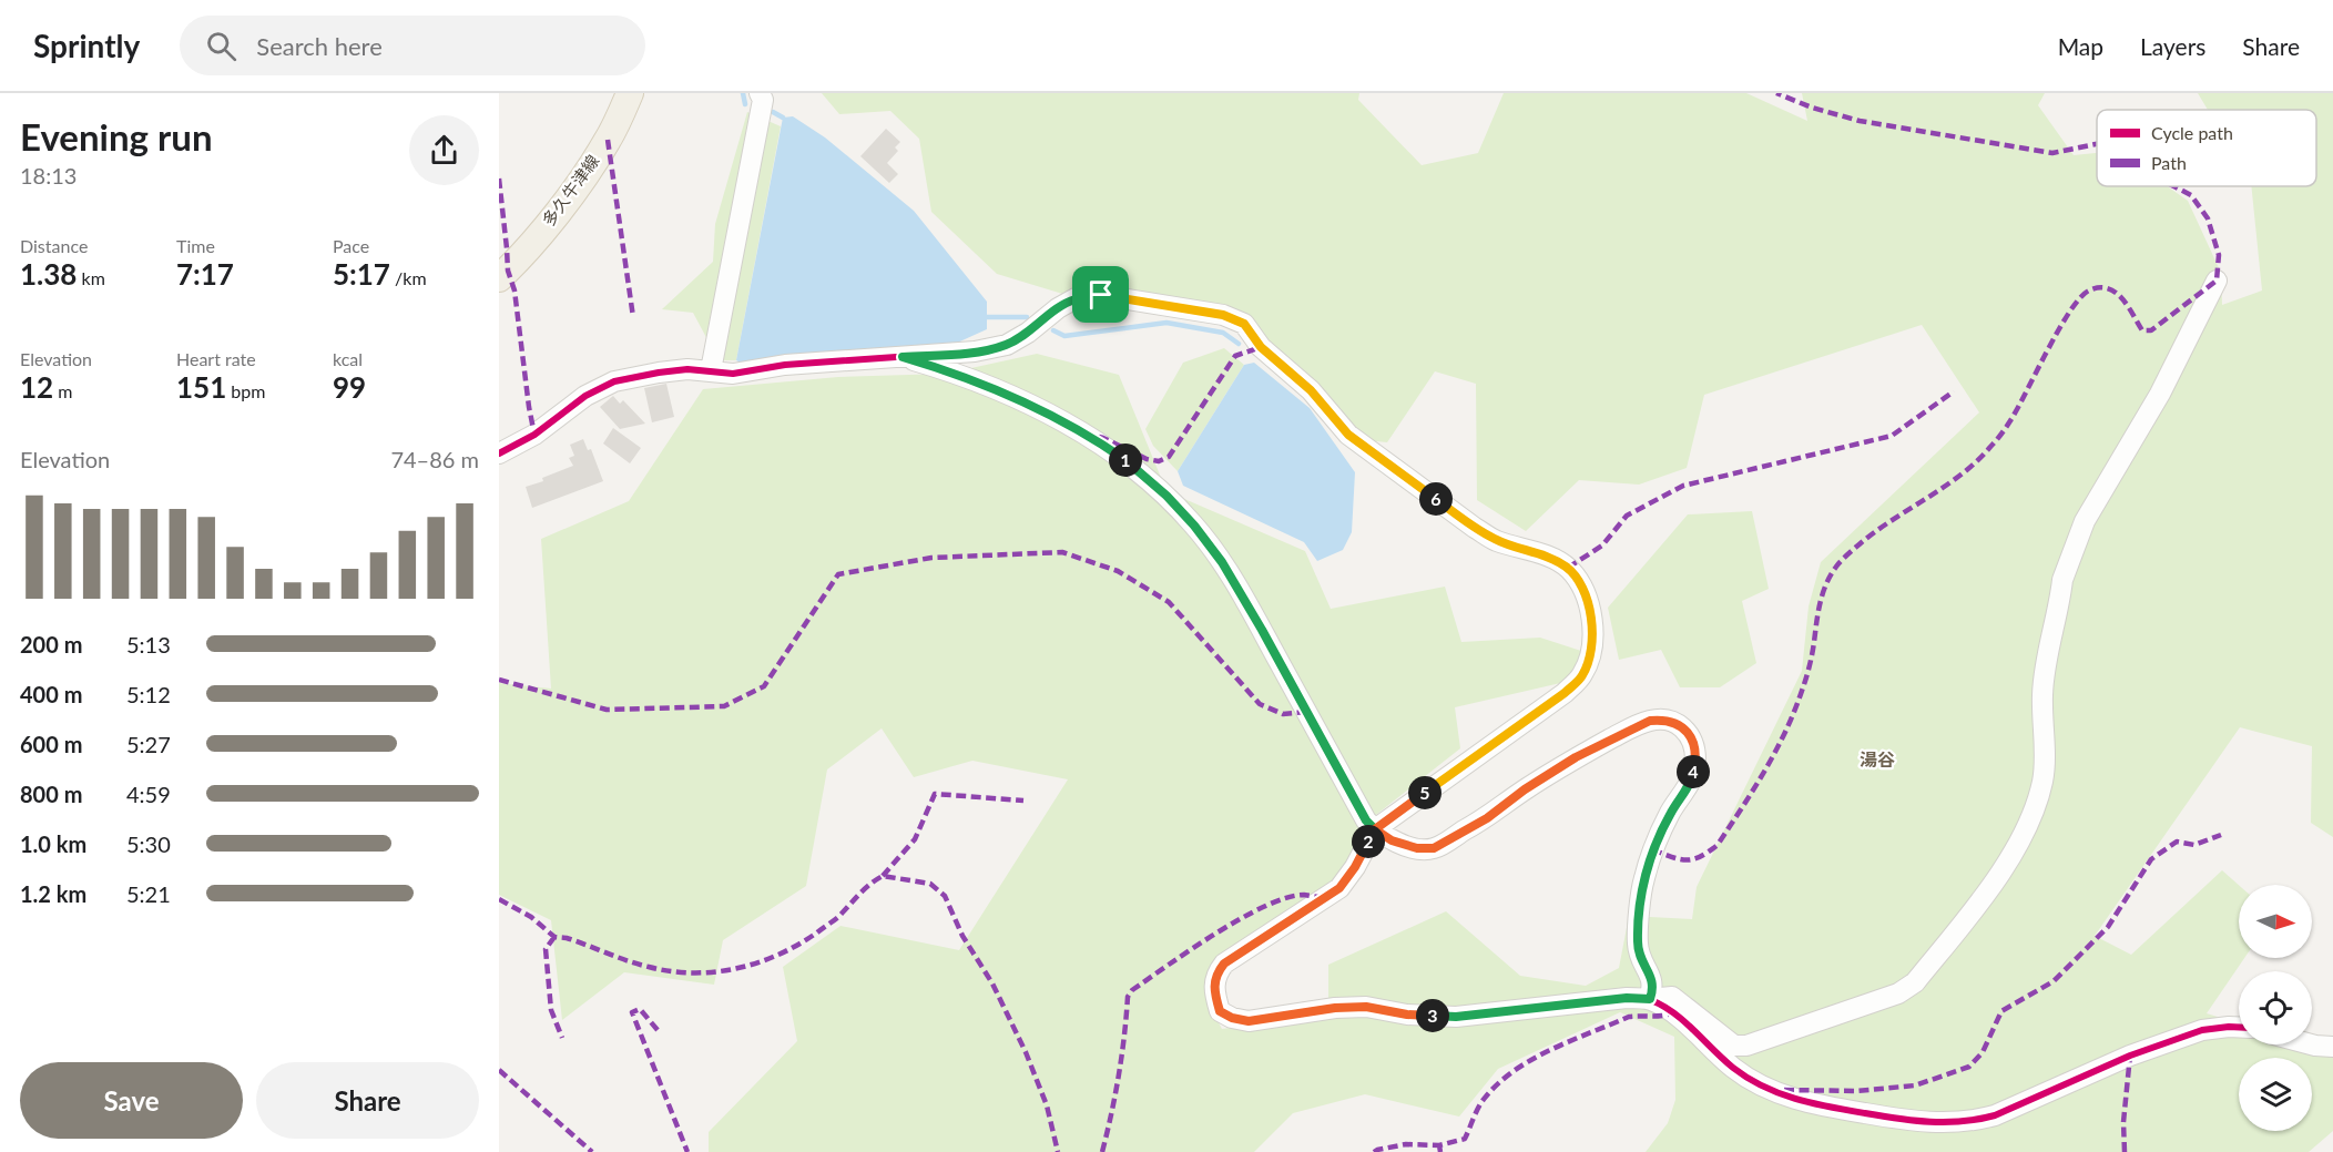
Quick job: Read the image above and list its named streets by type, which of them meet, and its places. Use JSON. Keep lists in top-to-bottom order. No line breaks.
{"streets":{"main road":["多久牛津線"]},"districts":["湯谷"],"legend":["Cycle path","Path"],"north":"right","page":{"header":"Sprintly","search":"Search here","nav":["Map","Layers","Share"],"heading":["Evening run","18:13"],"stats":[["Distance","1.38 km"],["Time","7:17"],["Pace","5:17 /km"],["Elevation","12 m"],["Heart rate","151 bpm"],["kcal","99"]],"chart":["Elevation","74–86 m"],"pins":["1","6","4","5","2","3"],"list":[{"name":"200 m","note":"5:13"},{"name":"400 m","note":"5:12"},{"name":"600 m","note":"5:27"},{"name":"800 m","note":"4:59"},{"name":"1.0 km","note":"5:30"},{"name":"1.2 km","note":"5:21"}],"buttons":["Save","Share"]}}
